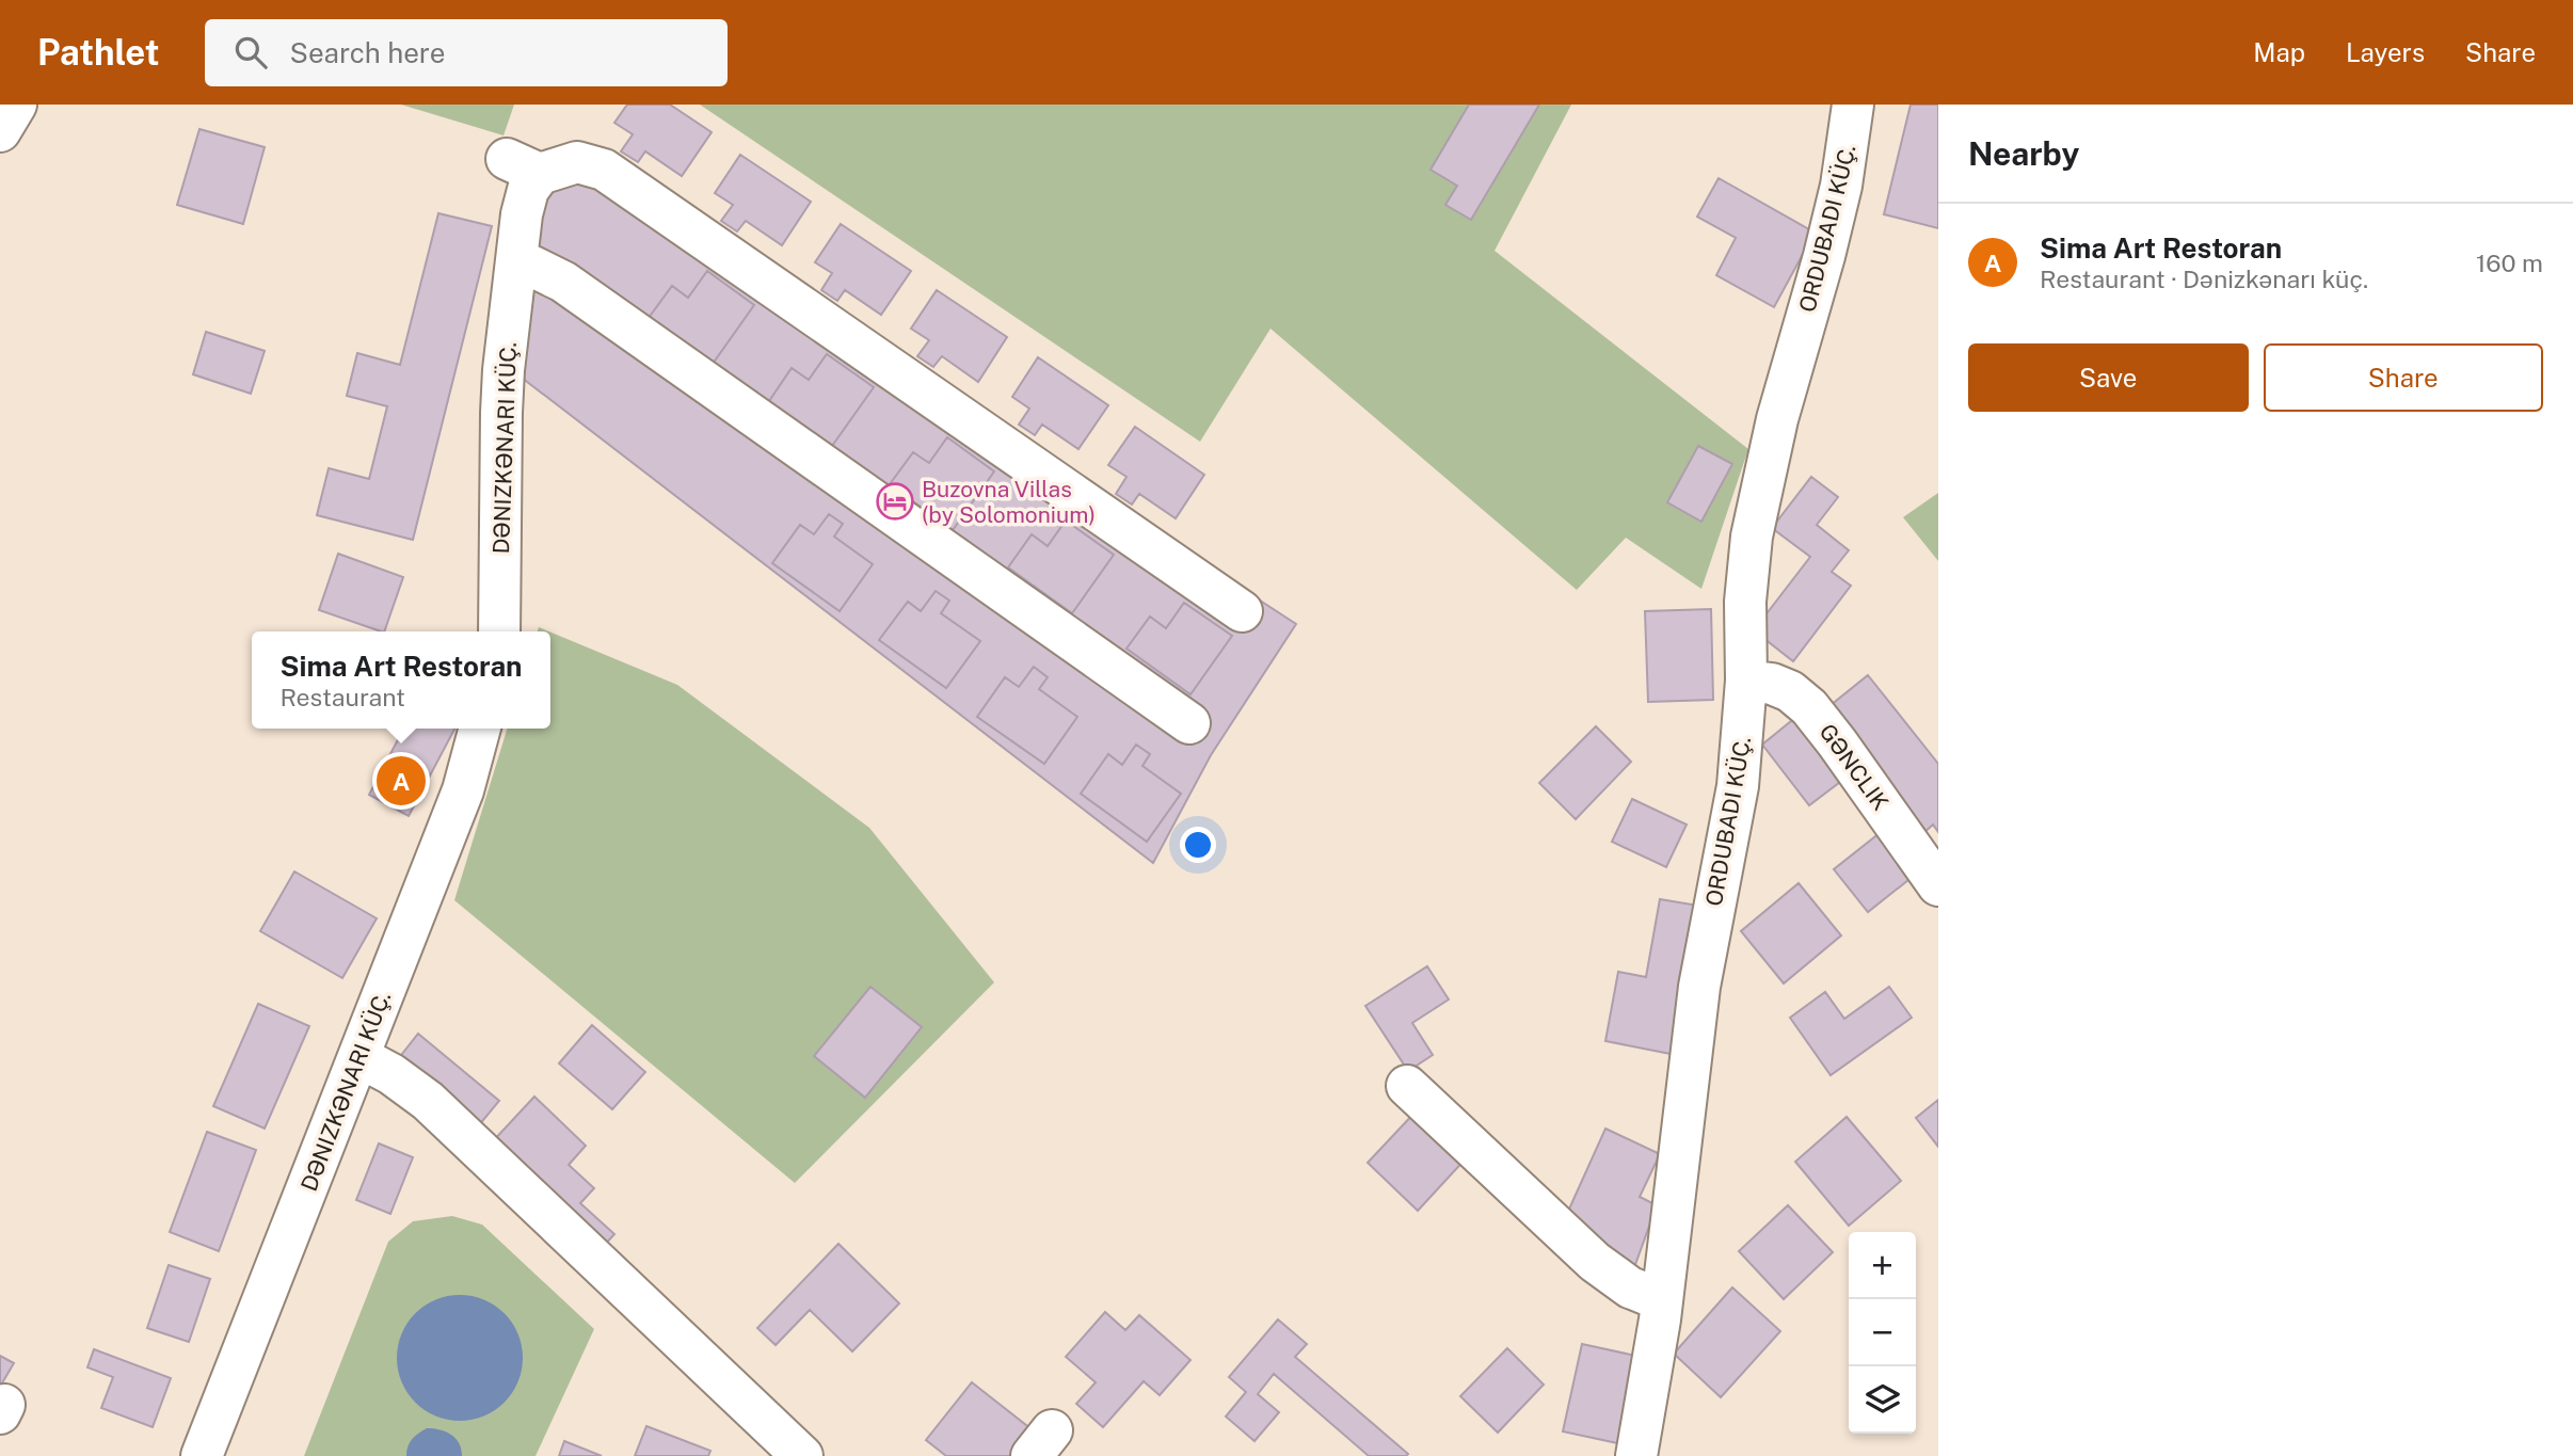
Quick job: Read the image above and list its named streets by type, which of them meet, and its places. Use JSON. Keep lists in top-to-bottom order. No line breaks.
{"streets":{"street":["ORDUBADI KÜÇ.","GƏNCLIK"]},"crossings":[["ORDUBADI KÜÇ.","GƏNCLIK"]],"places":{"hotel":["Buzovna Villas (by Solomonium)"]},"page":{"header":"Pathlet","search":"Search here","nav":["Map","Layers","Share"],"heading":"Nearby","list":[{"mark":"A","name":"Sima Art Restoran","note":"Restaurant · Dənizkənarı küç.","value":"160 m"}],"buttons":["Save","Share"],"popup":["Sima Art Restoran","Restaurant"],"pins":"A","map_buttons":["+","−"]}}
